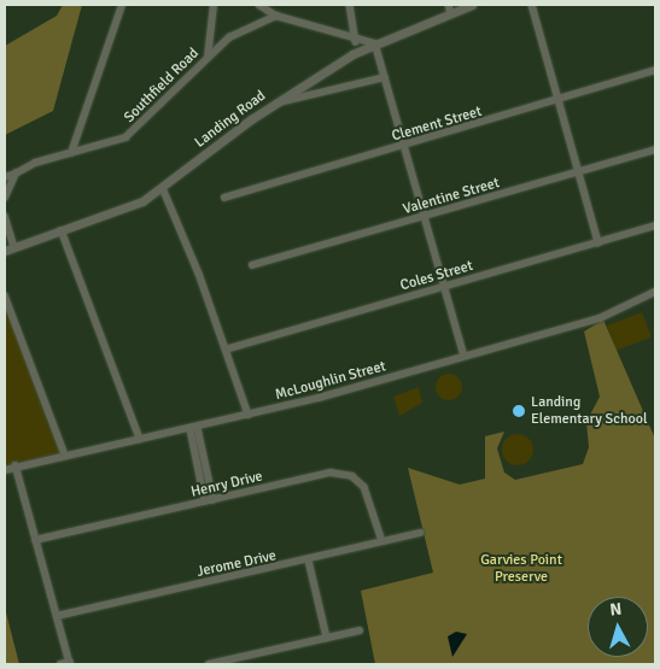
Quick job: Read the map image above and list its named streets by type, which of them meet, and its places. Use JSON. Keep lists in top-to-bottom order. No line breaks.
{"streets":{"street":["Southfield Road","Landing Road","Clement Street","Valentine Street","Coles Street","McLoughlin Street","Henry Drive","Jerome Drive"]},"crossings":[["Henry Drive","Jerome Drive"]],"parks":["Garvies Point Preserve"],"places":["Landing Elementary School"],"north":"top"}
